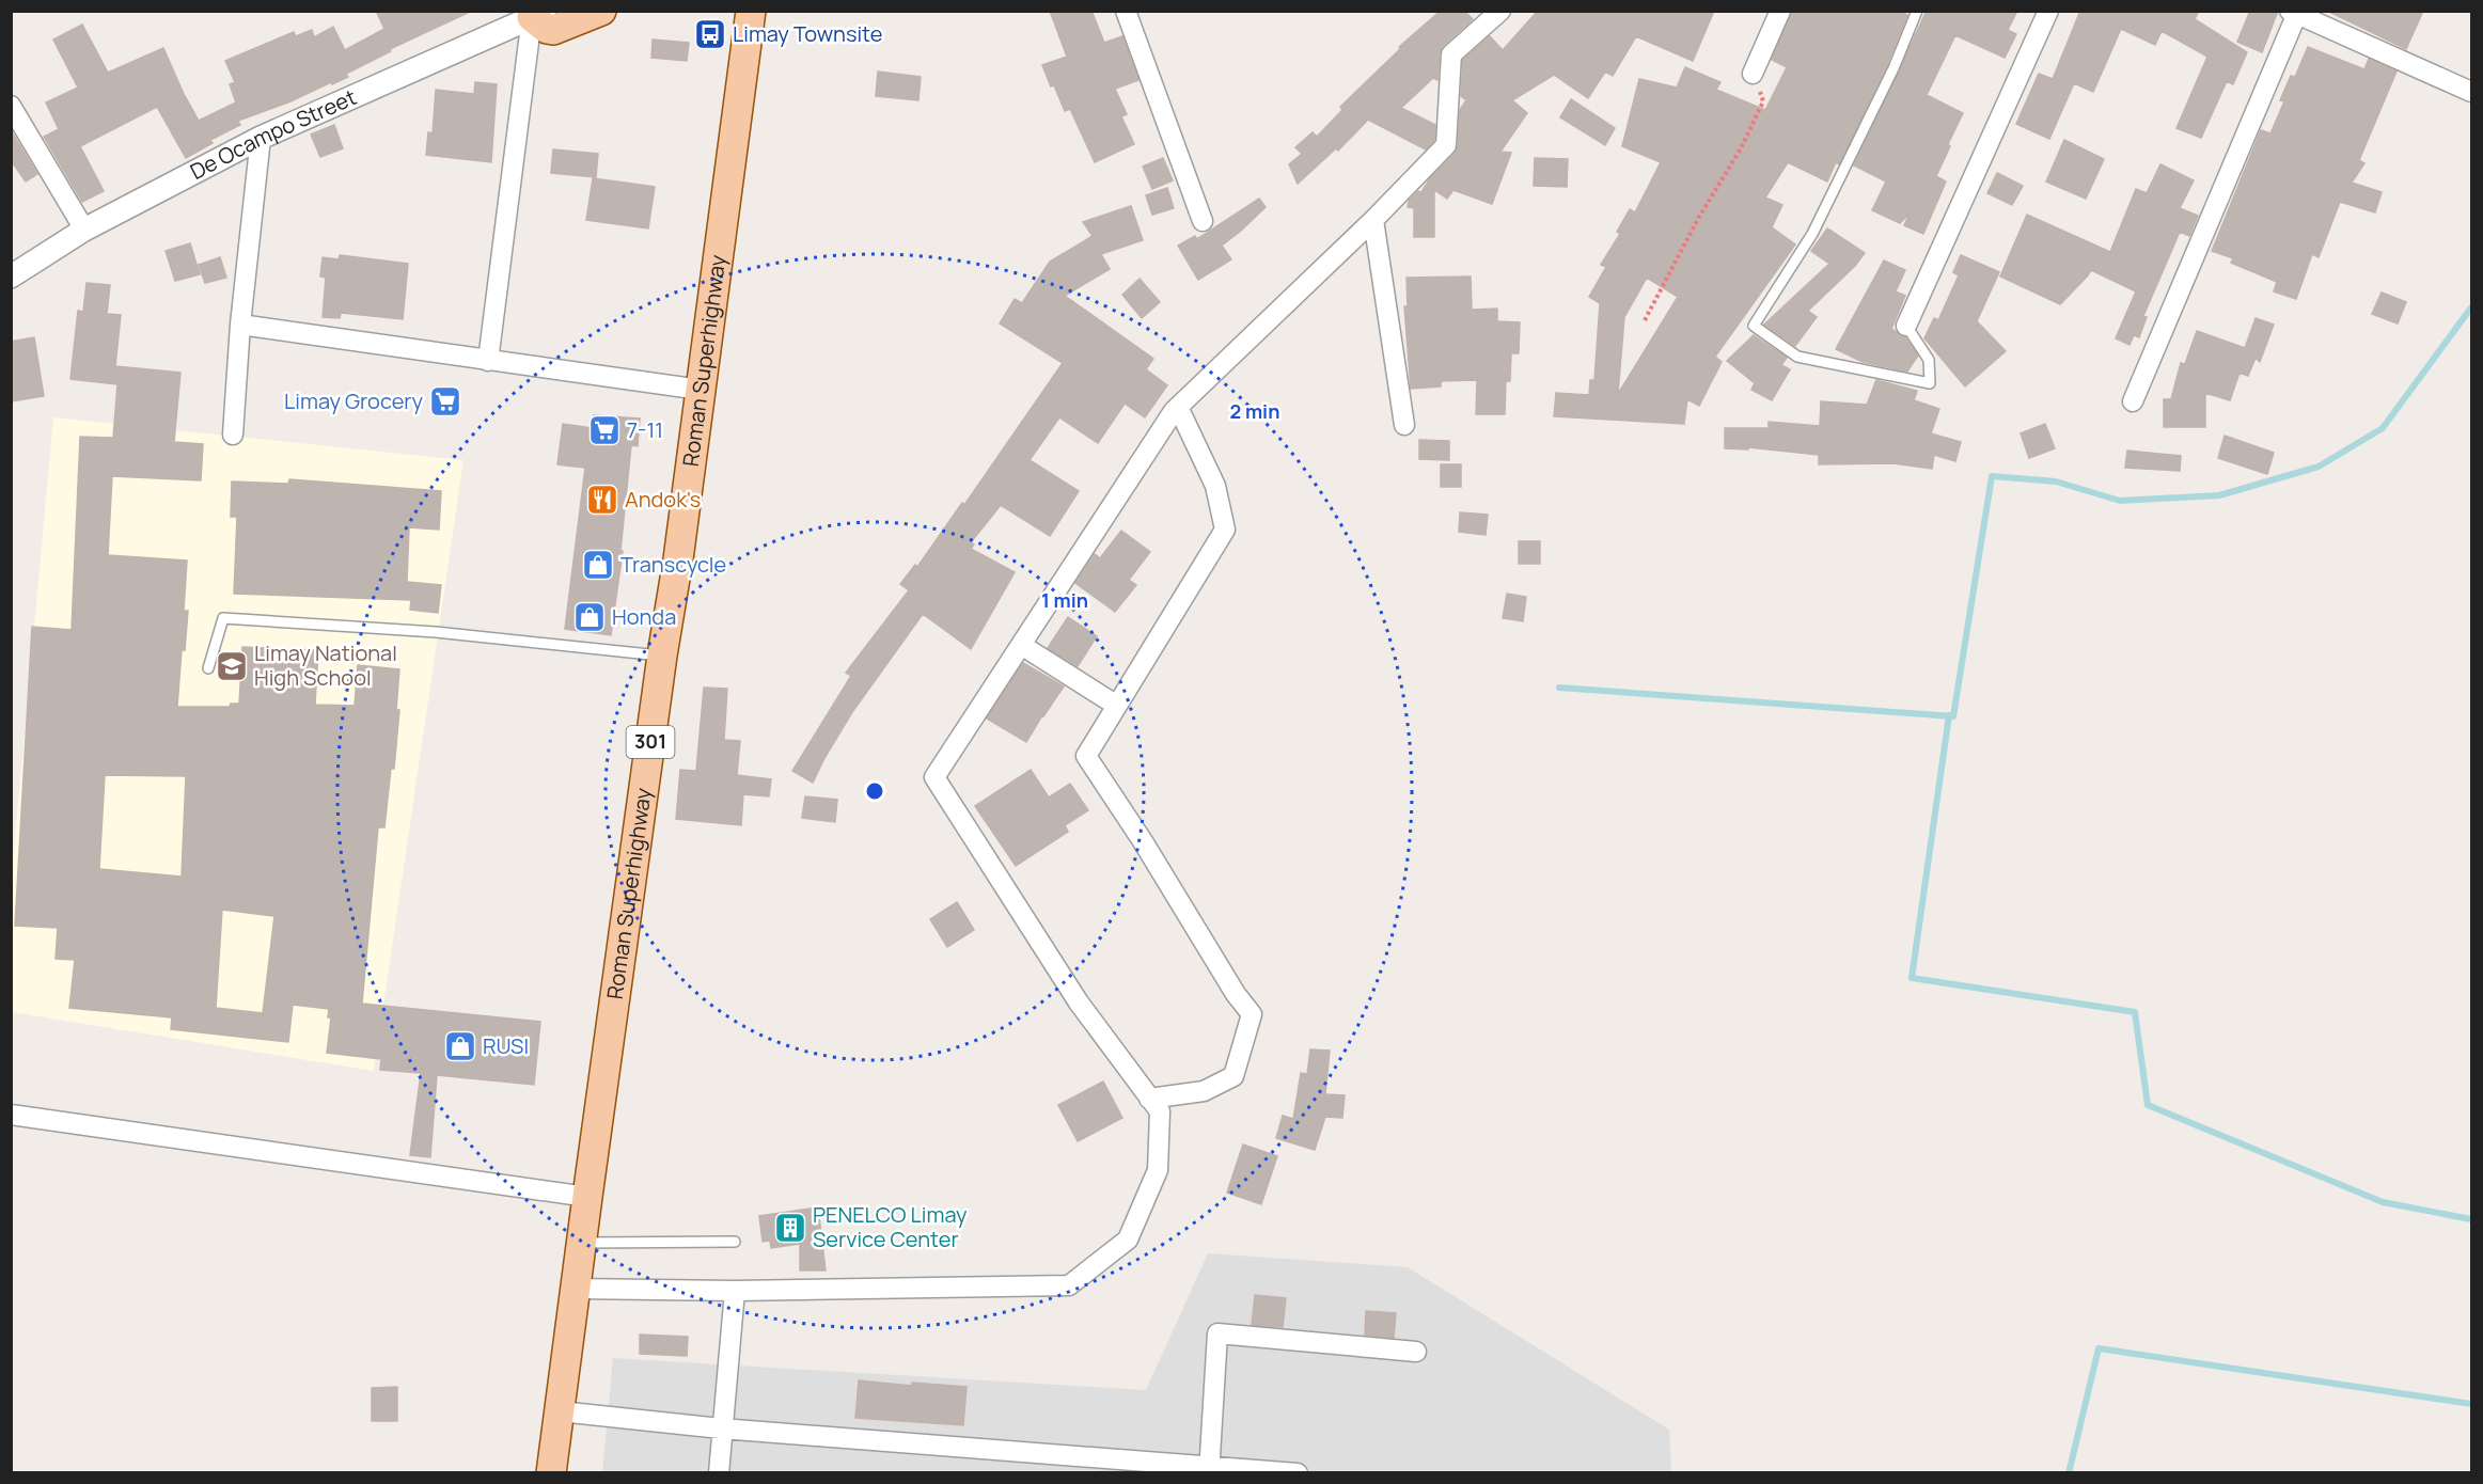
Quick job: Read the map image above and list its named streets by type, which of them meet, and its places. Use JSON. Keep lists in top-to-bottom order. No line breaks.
{"streets":{"main road":["Roman Superhighway","301"],"street":["De Ocampo Street"]},"places":{"bus stop":["Limay Townsite"],"supermarket":["Limay Grocery","7-11"],"restaurant":["Andok's"],"shop":["Transcycle","Honda","RUSI"],"school or university":["Limay National High School"],"building":["PENELCO Limay Service Center"]},"rings":["2 min","1 min"]}
